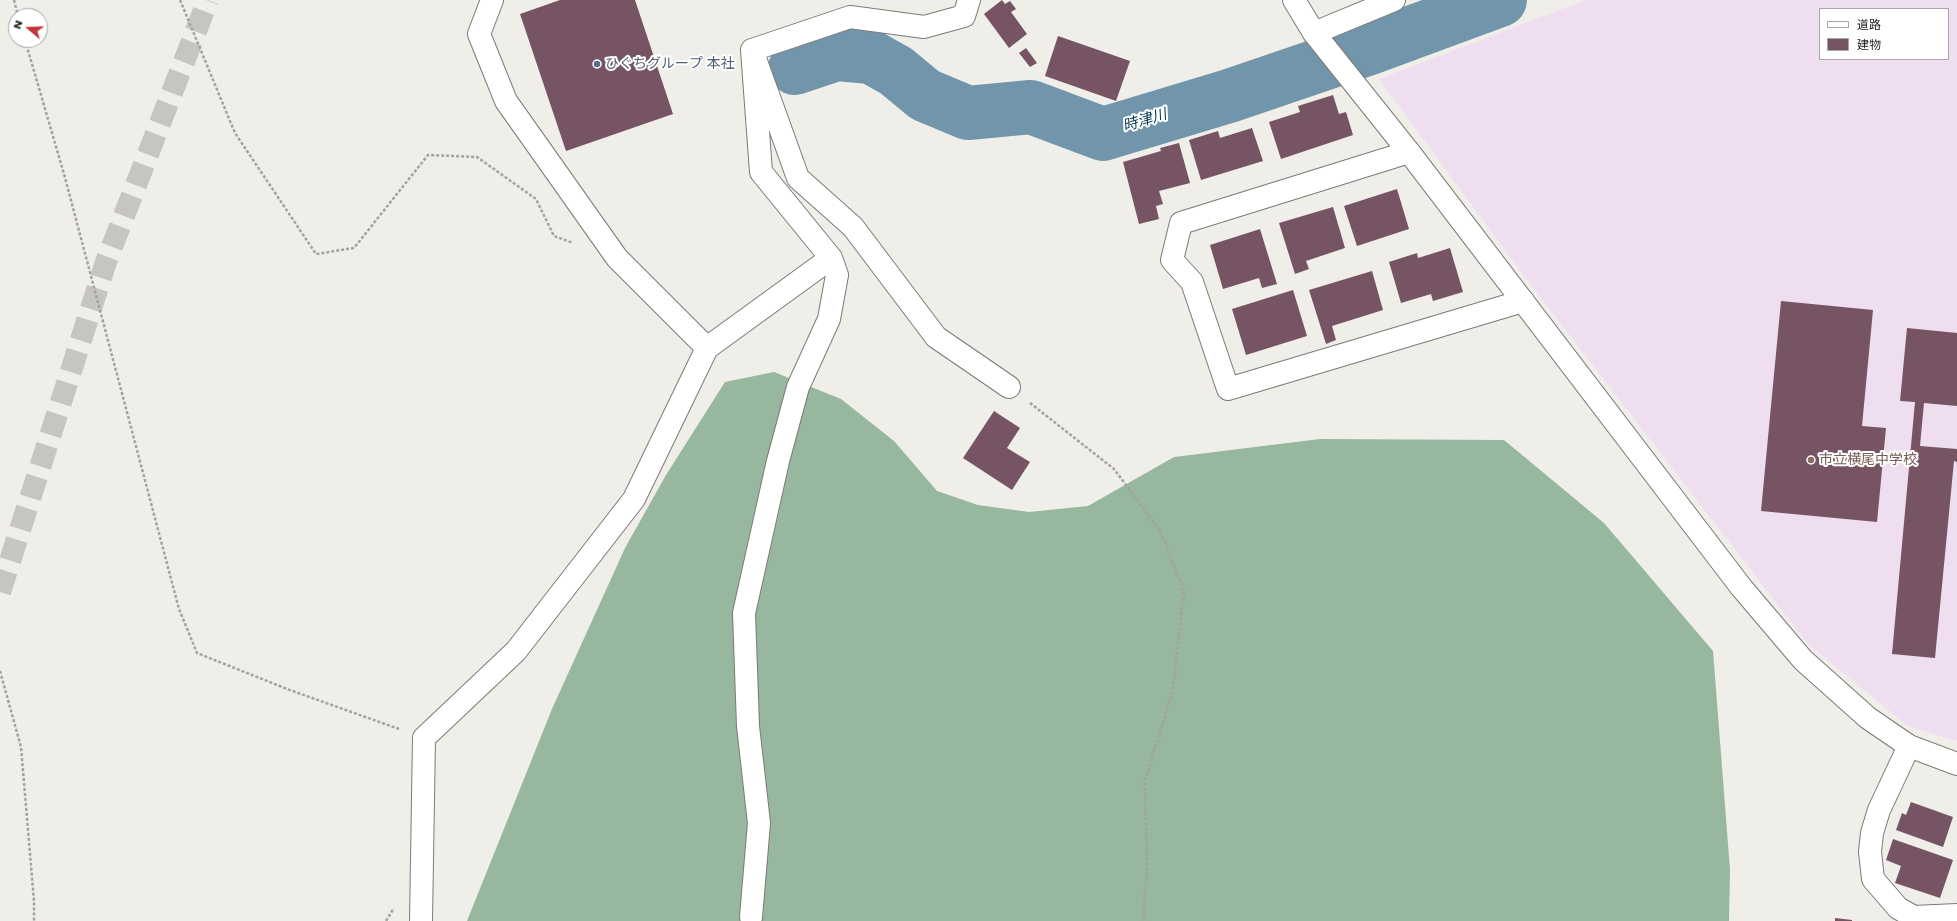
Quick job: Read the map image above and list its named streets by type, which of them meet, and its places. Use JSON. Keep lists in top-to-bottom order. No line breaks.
{"water":["時津川"],"places":["ひぐちグループ 本社","市立横尾中学校"],"legend":["道路","建物"],"north":"left"}
